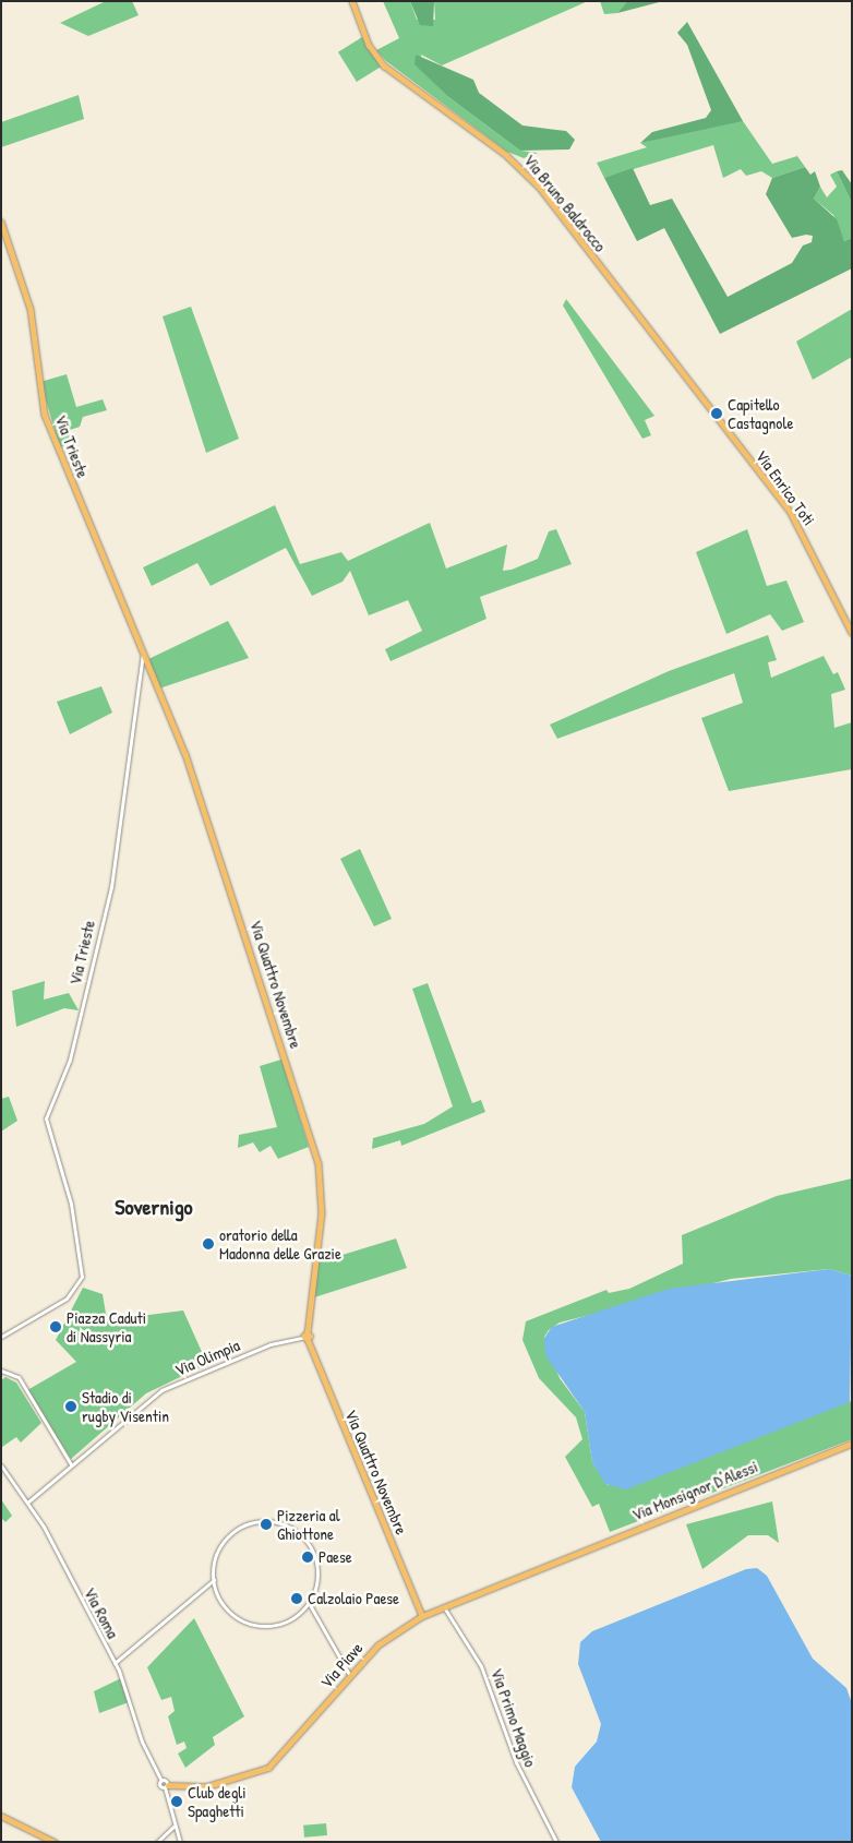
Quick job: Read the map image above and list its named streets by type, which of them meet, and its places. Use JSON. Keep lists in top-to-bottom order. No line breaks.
{"streets":{"main road":["Via Bruno Baldrocco","Via Trieste","Via Enrico Toti","Via Quattro Novembre","Via Monsignor D'Alessi","Via Piave"],"street":["Via Olimpia","Via Roma","Via Primo Maggio"]},"crossings":[["Via Bruno Baldrocco","Via Enrico Toti"],["Via Trieste","Via Quattro Novembre"],["Via Quattro Novembre","Via Olimpia"],["Via Quattro Novembre","Via Piave"],["Via Olimpia","Via Roma"],["Via Monsignor D'Alessi","Via Piave"],["Via Roma","Via Piave"],["Via Piave","Via Primo Maggio"]],"districts":["Sovernigo"],"places":["Capitello Castagnole","oratorio della Madonna delle Grazie","Piazza Caduti di Nassyria","Stadio di rugby Visentin","Pizzeria al Ghiottone","Paese","Calzolaio Paese","Club degli Spaghetti"]}
